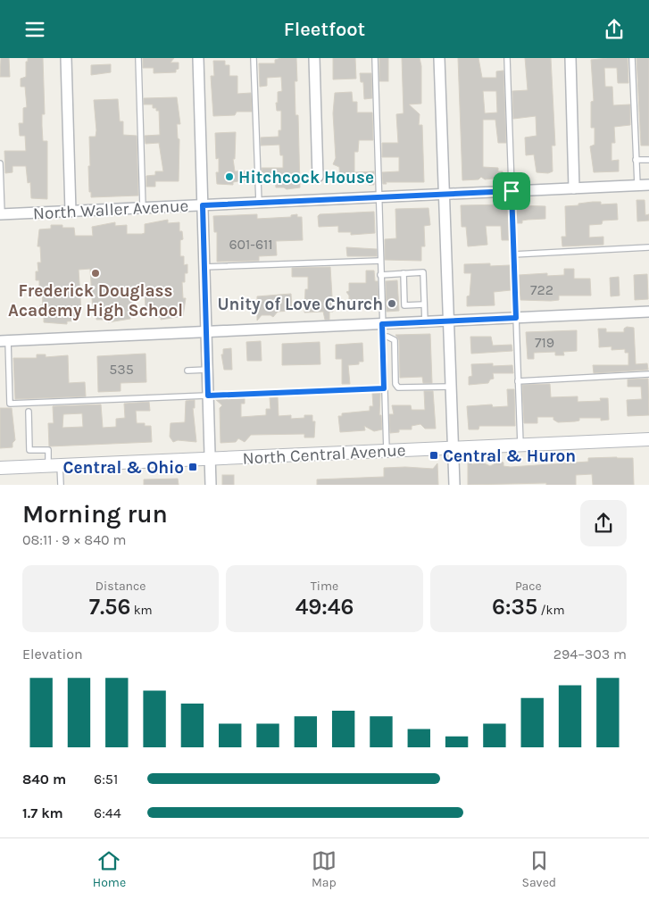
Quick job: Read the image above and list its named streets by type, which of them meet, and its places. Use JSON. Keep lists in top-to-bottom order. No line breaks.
{"streets":{"street":["North Waller Avenue","North Central Avenue"]},"places":{"other":["Hitchcock House","Frederick Douglass Academy High School","Unity of Love Church"],"transit":["Central & Huron","Central & Ohio"]},"house_numbers":["601-611","722","719","535"],"page":{"header":"Fleetfoot","heading":["Morning run","08:11 · 9 × 840 m"],"stats":[["Distance","7.56 km"],["Time","49:46"],["Pace","6:35 /km"]],"chart":["Elevation","294–303 m"],"list":[{"name":"840 m","note":"6:51"},{"name":"1.7 km","note":"6:44"}],"tabs":["Home","Map","Saved"]}}
